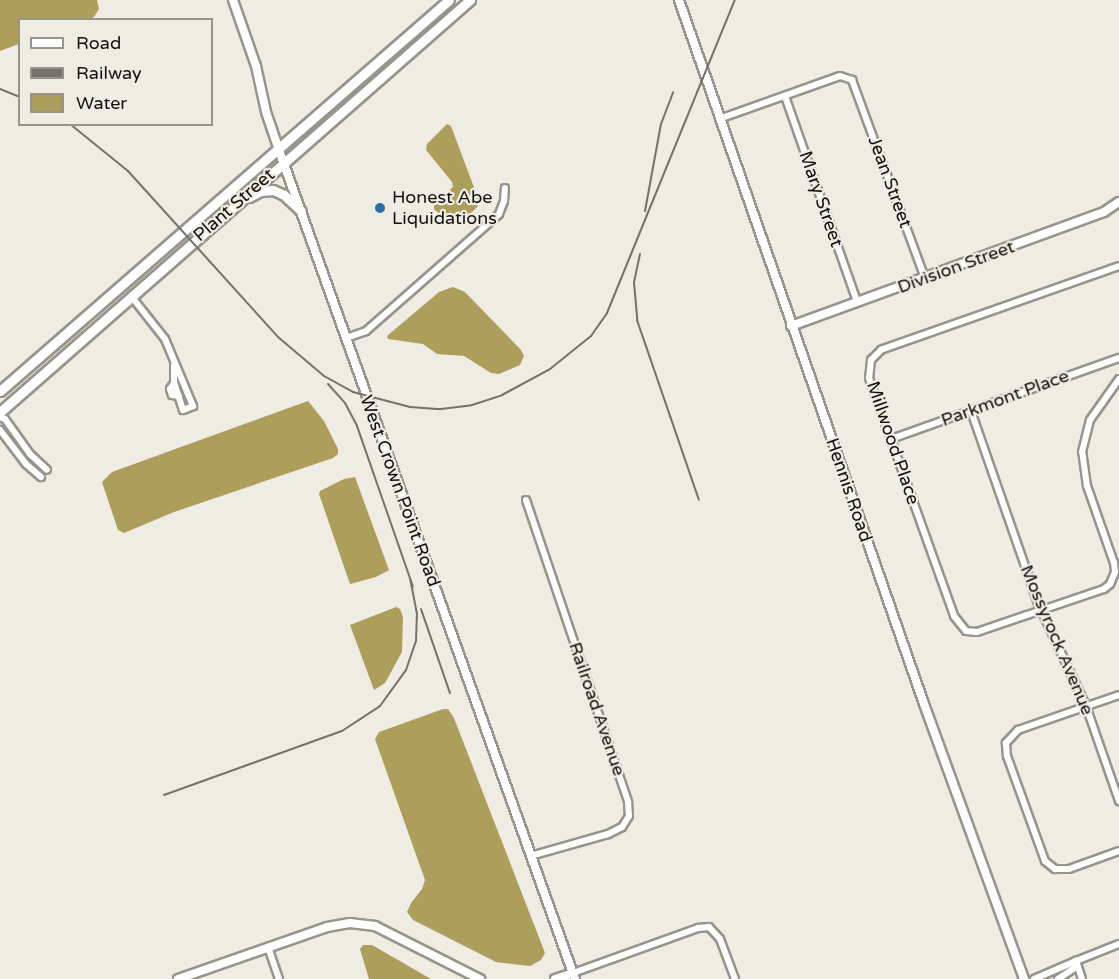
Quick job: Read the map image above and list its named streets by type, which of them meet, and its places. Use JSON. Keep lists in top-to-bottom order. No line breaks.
{"streets":{"main road":["Plant Street"],"street":["Jean Street","Mary Street","Division Street","Parkmont Place","Millwood Place","Hennis Road","West Crown Point Road","Mossyrock Avenue","Railroad Avenue"]},"crossings":[["Jean Street","Mary Street"],["Jean Street","Division Street"],["Mary Street","Division Street"],["Plant Street","West Crown Point Road"],["Division Street","Hennis Road"],["Parkmont Place","Millwood Place"],["Parkmont Place","Mossyrock Avenue"],["Millwood Place","Mossyrock Avenue"],["West Crown Point Road","Railroad Avenue"]],"places":["Honest Abe Liquidations"],"legend":["Road","Railway","Water"]}
